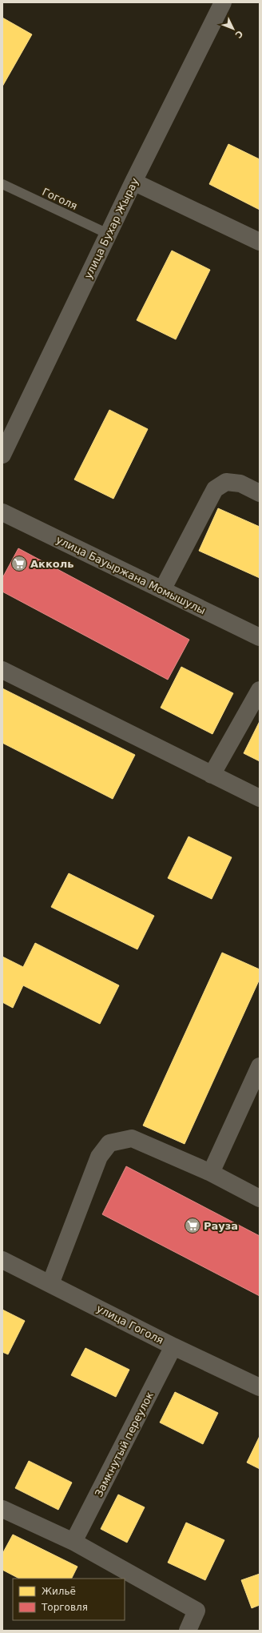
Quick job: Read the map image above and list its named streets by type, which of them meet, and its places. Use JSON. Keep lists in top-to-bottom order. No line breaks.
{"streets":{"street":["улица Бухар Жырау","улица Бауыржана Момышулы","улица Гоголя","Замкнутый переулок"],"lane":["Гоголя"]},"crossings":[["Гоголя","улица Бухар Жырау"],["улица Гоголя","Замкнутый переулок"]],"places":{"supermarket":["Акколь","Рауза"]},"legend":["Жильё","Торговля"],"north":"bottom right"}
